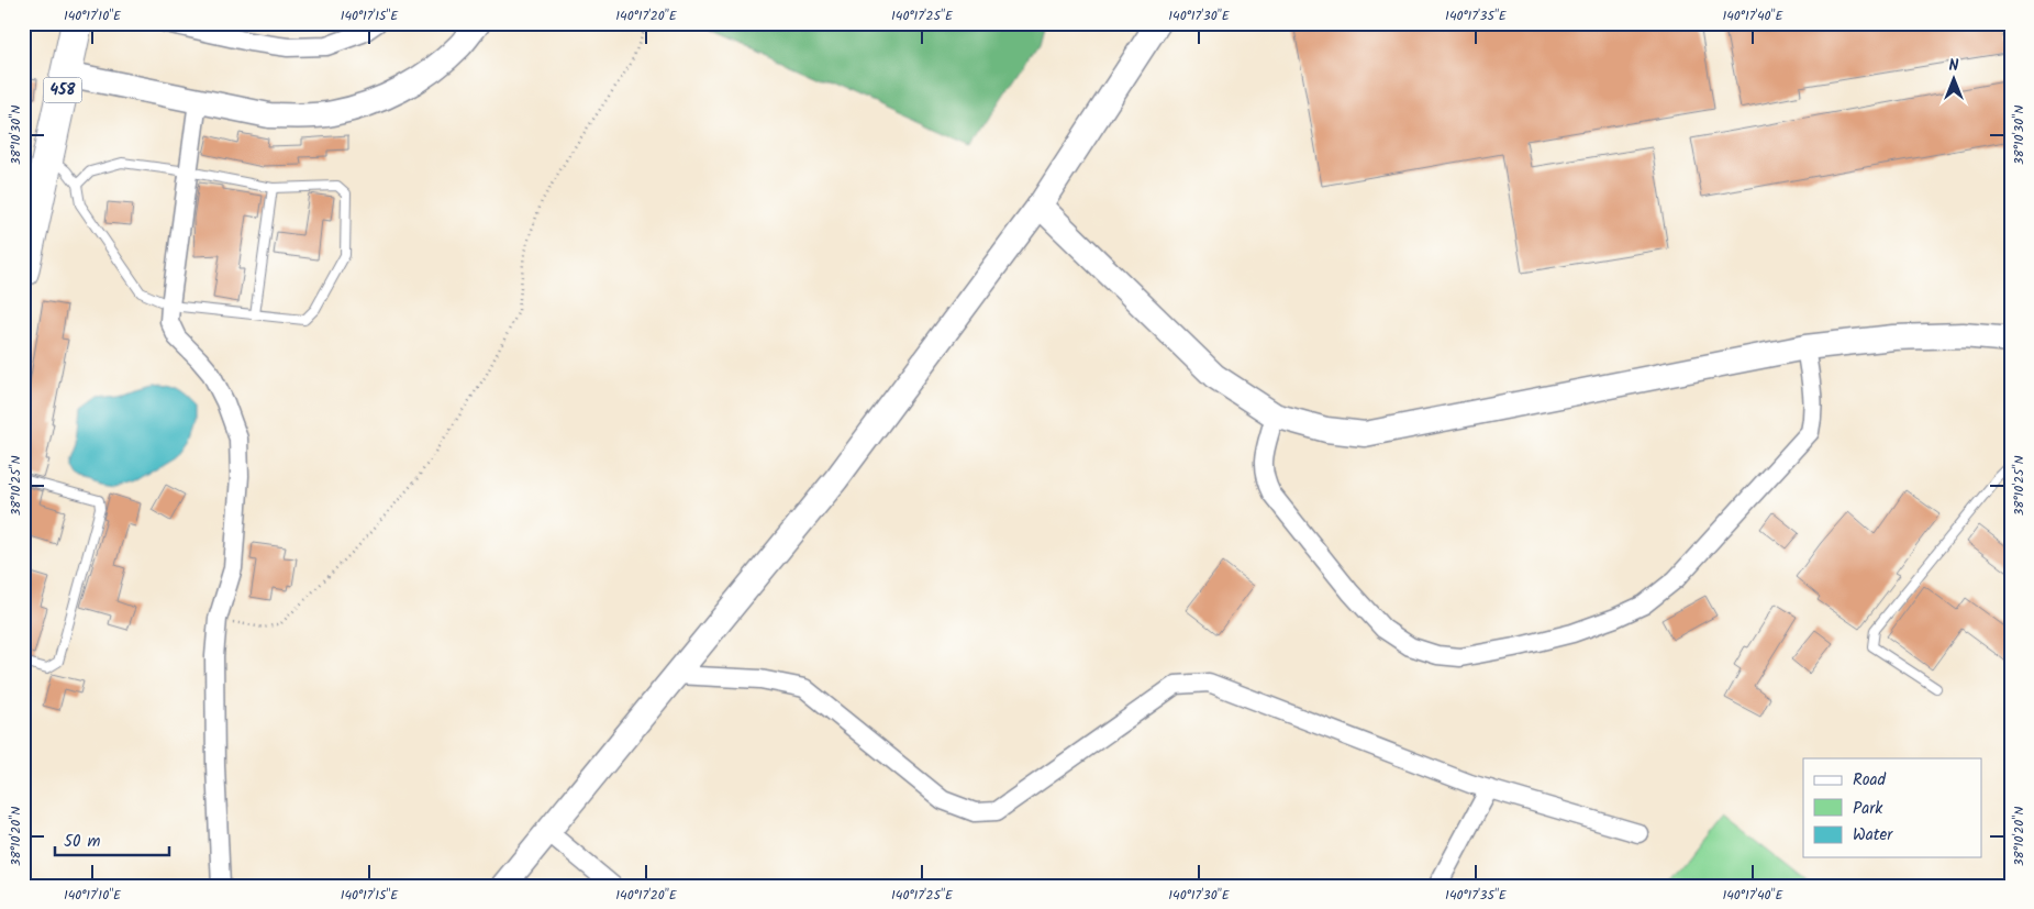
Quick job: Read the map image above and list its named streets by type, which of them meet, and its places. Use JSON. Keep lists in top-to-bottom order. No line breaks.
{"streets":{"highway":["458"]},"legend":["Road","Park","Water"],"scale_bar":"50 m","north":"top","coordinates":["140°17'10\"E","140°17'15\"E","140°17'20\"E","140°17'25\"E","140°17'30\"E","140°17'35\"E","140°17'40\"E","38°10'30\"N","38°10'25\"N","38°10'20\"N"]}
